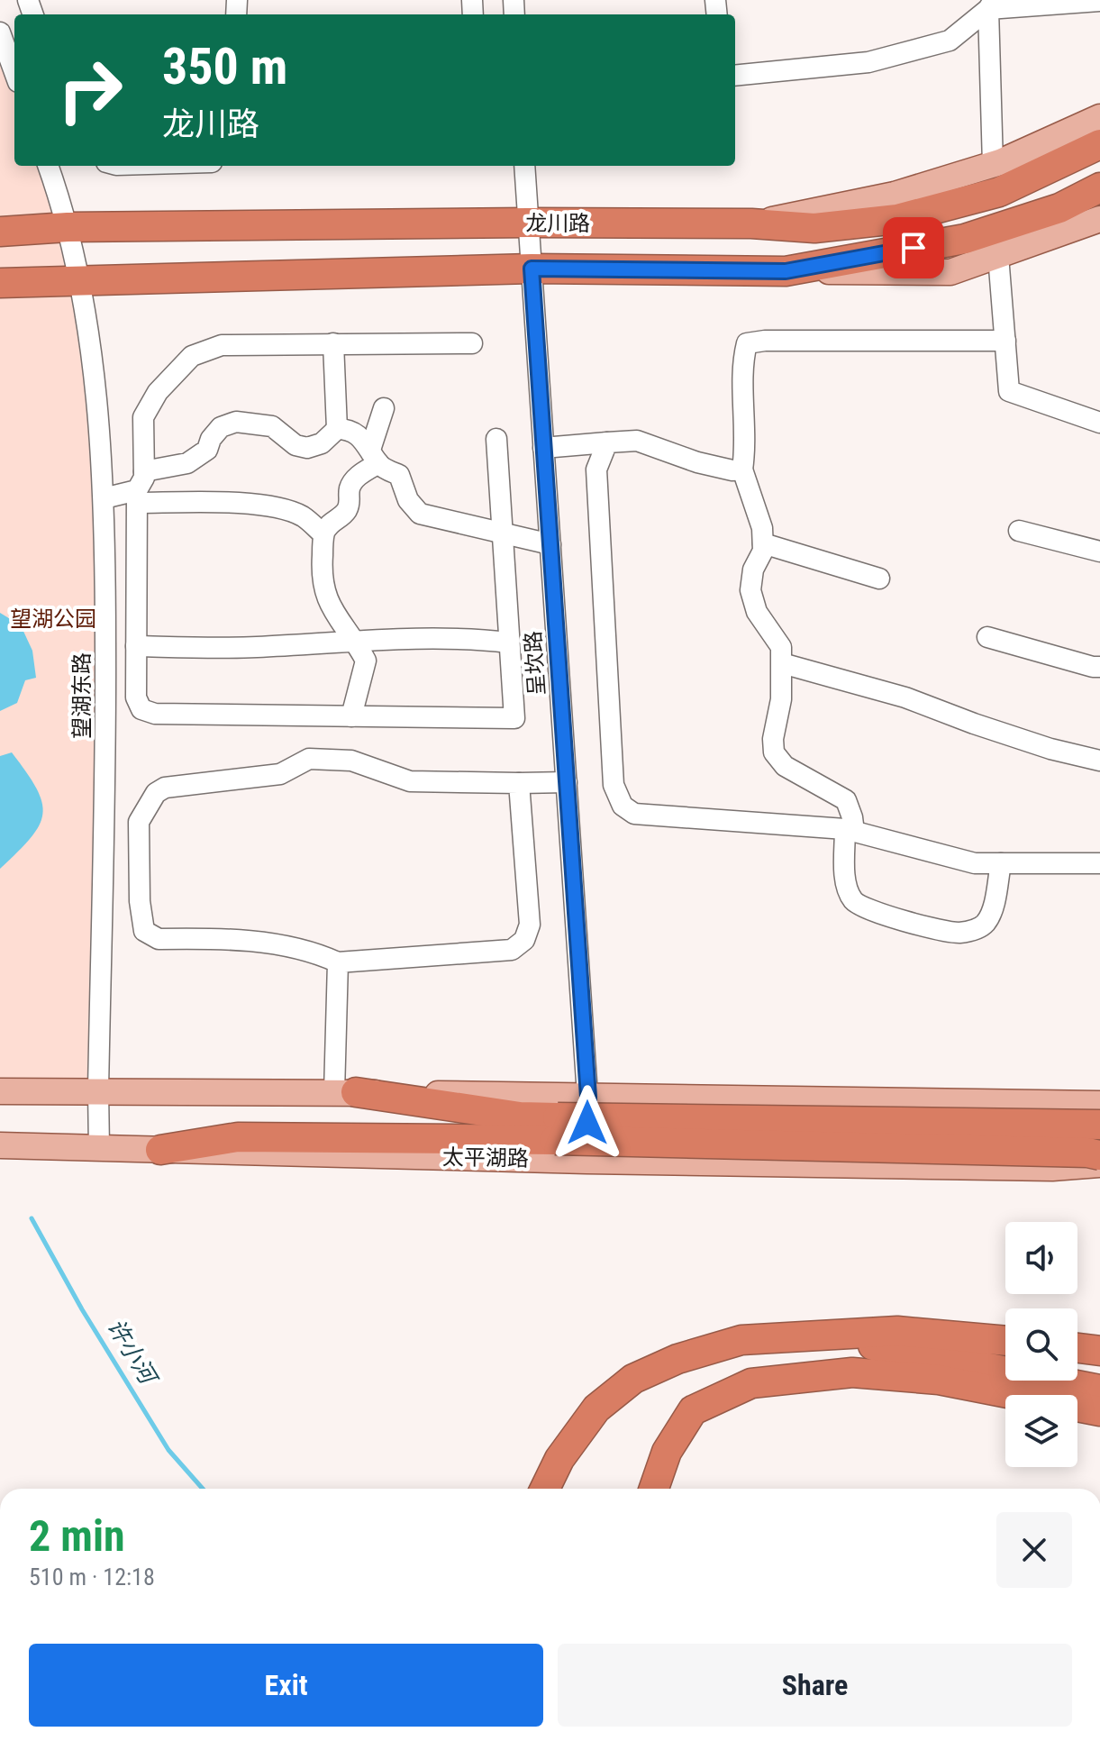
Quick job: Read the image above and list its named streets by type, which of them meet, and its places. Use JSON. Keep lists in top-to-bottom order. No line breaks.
{"streets":{"highway":["龙川路"],"main road":["太平湖路"],"street":["呈坎路","望湖东路"]},"crossings":[["龙川路","呈坎路"],["龙川路","望湖东路"],["呈坎路","太平湖路"],["望湖东路","太平湖路"]],"water":["许小河"],"parks":["望湖公园"],"page":{"turn":["350 m","龙川路"],"heading":["2 min","510 m · 12:18"],"buttons":["Exit","Share"]}}
